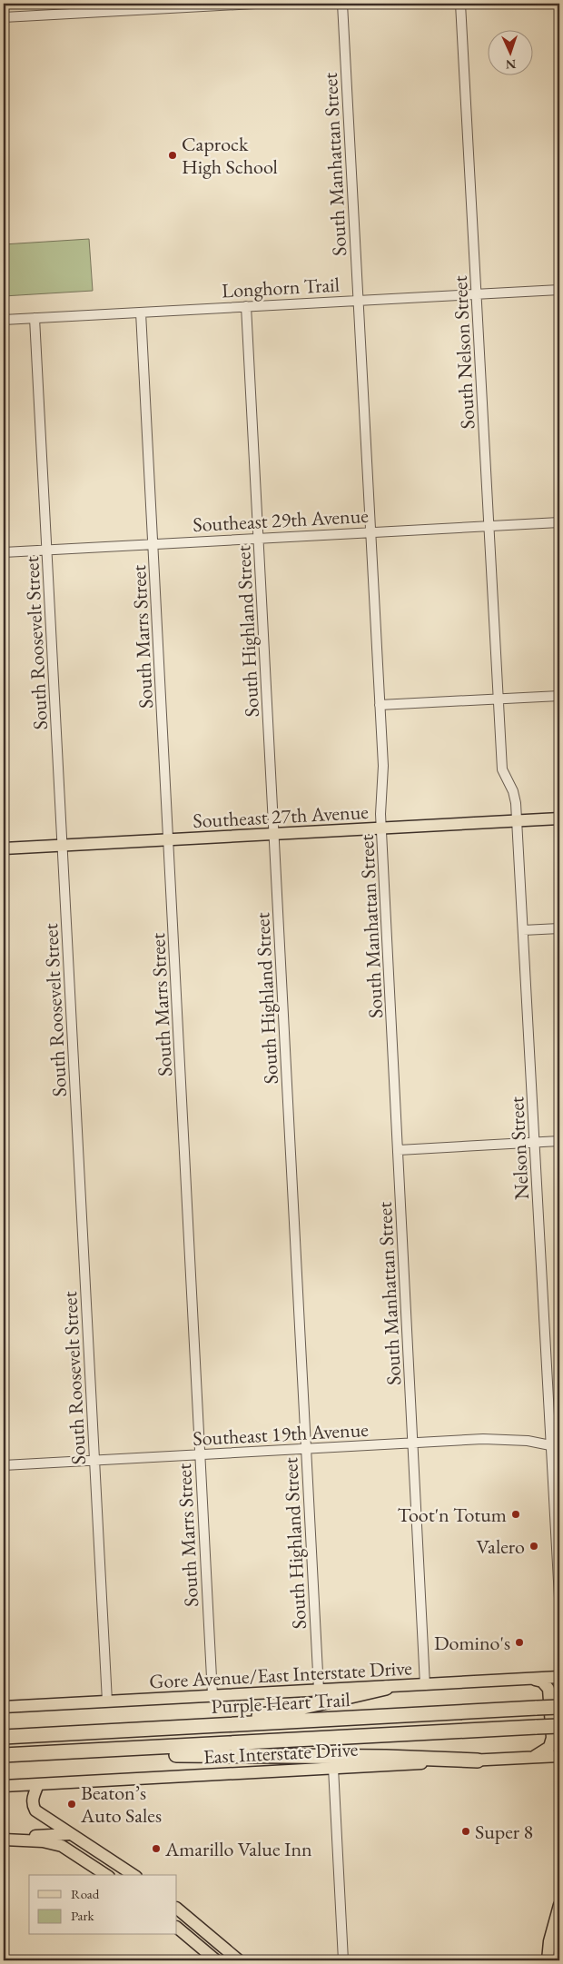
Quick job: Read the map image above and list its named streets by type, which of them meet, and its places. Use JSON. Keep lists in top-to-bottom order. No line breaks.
{"streets":{"highway":["Purple Heart Trail"],"main road":["Southeast 27th Avenue","Gore Avenue/East Interstate Drive","East Interstate Drive"],"street":["South Manhattan Street","Longhorn Trail","South Nelson Street","Southeast 29th Avenue","South Highland Street","South Marrs Street","South Roosevelt Street","Nelson Street","Southeast 19th Avenue"]},"crossings":[["South Manhattan Street","Longhorn Trail"],["South Manhattan Street","Southeast 29th Avenue"],["South Manhattan Street","Southeast 27th Avenue"],["South Manhattan Street","Southeast 19th Avenue"],["South Manhattan Street","Gore Avenue/East Interstate Drive"],["Longhorn Trail","South Nelson Street"],["Longhorn Trail","South Highland Street"],["Longhorn Trail","South Marrs Street"],["Longhorn Trail","South Roosevelt Street"],["South Nelson Street","Southeast 29th Avenue"],["South Nelson Street","Nelson Street"],["Southeast 29th Avenue","South Highland Street"],["Southeast 29th Avenue","South Marrs Street"],["Southeast 29th Avenue","South Roosevelt Street"],["South Highland Street","Southeast 27th Avenue"],["South Highland Street","Southeast 19th Avenue"],["South Highland Street","Gore Avenue/East Interstate Drive"],["South Marrs Street","Southeast 27th Avenue"],["South Marrs Street","Southeast 19th Avenue"],["South Marrs Street","Gore Avenue/East Interstate Drive"],["South Roosevelt Street","Southeast 27th Avenue"],["South Roosevelt Street","Southeast 19th Avenue"],["South Roosevelt Street","Gore Avenue/East Interstate Drive"],["Southeast 27th Avenue","Nelson Street"],["Nelson Street","Southeast 19th Avenue"]],"places":["Caprock High School","Toot'n Totum","Valero","Domino's","Beaton’s Auto Sales","Super 8","Amarillo Value Inn"],"legend":["Road","Park"],"north":"bottom"}
